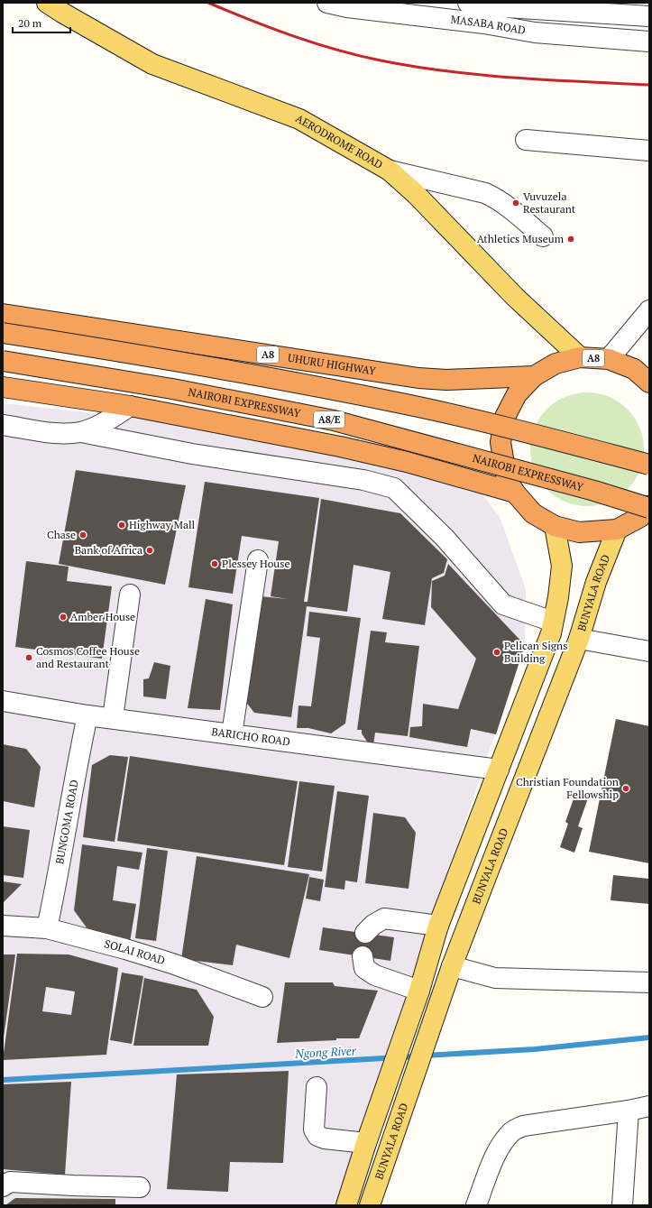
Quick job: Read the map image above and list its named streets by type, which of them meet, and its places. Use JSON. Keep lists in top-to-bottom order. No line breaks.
{"streets":{"highway":["A8","UHURU HIGHWAY","NAIROBI EXPRESSWAY","A8/E"],"main road":["AERODROME ROAD","BUNYALA ROAD"],"street":["MASABA ROAD","BARICHO ROAD","BUNGOMA ROAD","SOLAI ROAD"]},"crossings":[["AERODROME ROAD","A8"],["A8","UHURU HIGHWAY"],["A8","BUNYALA ROAD"],["BARICHO ROAD","BUNGOMA ROAD"],["BUNGOMA ROAD","SOLAI ROAD"]],"water":["Ngong River"],"places":["Vuvuzela Restaurant","Athletics Museum","Highway Mall","Chase","Bank of Africa","Plessey House","Amber House","Pelican Signs Building","Cosmos Coffee House and Restaurant","Christian Foundation Fellowship"],"scale_bar":"20 m"}
